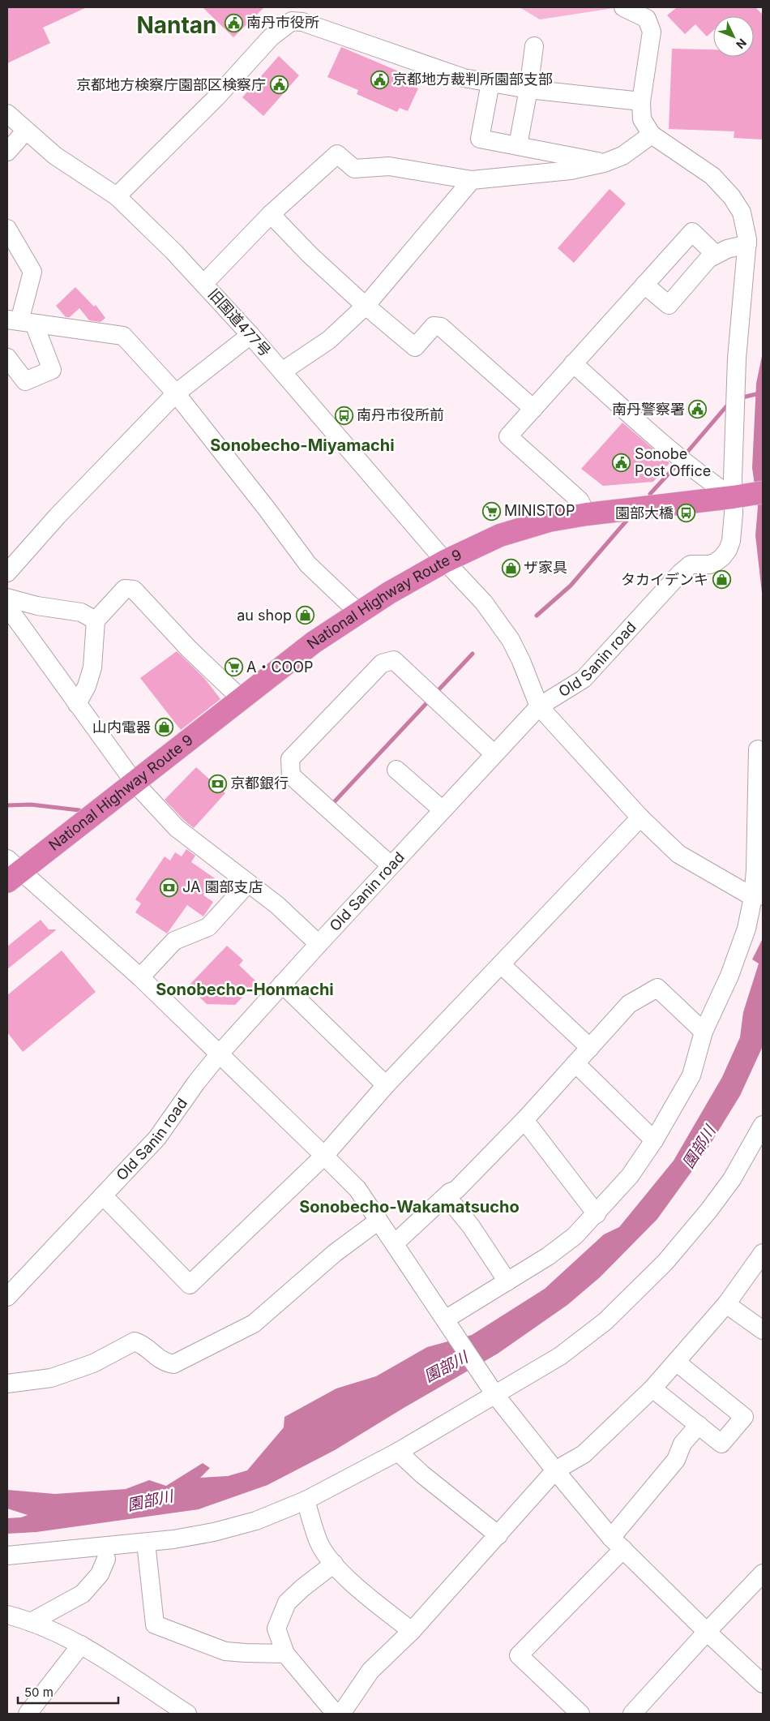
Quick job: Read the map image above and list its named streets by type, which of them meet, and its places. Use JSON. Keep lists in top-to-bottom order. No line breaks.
{"streets":{"highway":["National Highway Route 9"],"street":["旧国道477号","Old Sanin road"]},"crossings":[["旧国道477号","National Highway Route 9"],["旧国道477号","Old Sanin road"],["National Highway Route 9","Old Sanin road"]],"districts":["Nantan","Sonobecho-Miyamachi","Sonobecho-Honmachi","Sonobecho-Wakamatsucho"],"water":["園部川"],"places":{"public building":["南丹市役所","京都地方裁判所園部支部","京都地方検察庁園部区検察庁","南丹警察署","Sonobe Post Office"],"bus stop":["南丹市役所前","園部大橋"],"supermarket":["MINISTOP","A・COOP"],"shop":["ザ家具","タカイデンキ","au shop","山内電器"],"bank":["京都銀行","JA 園部支店"]},"scale_bar":"50 m","north":"bottom right"}
